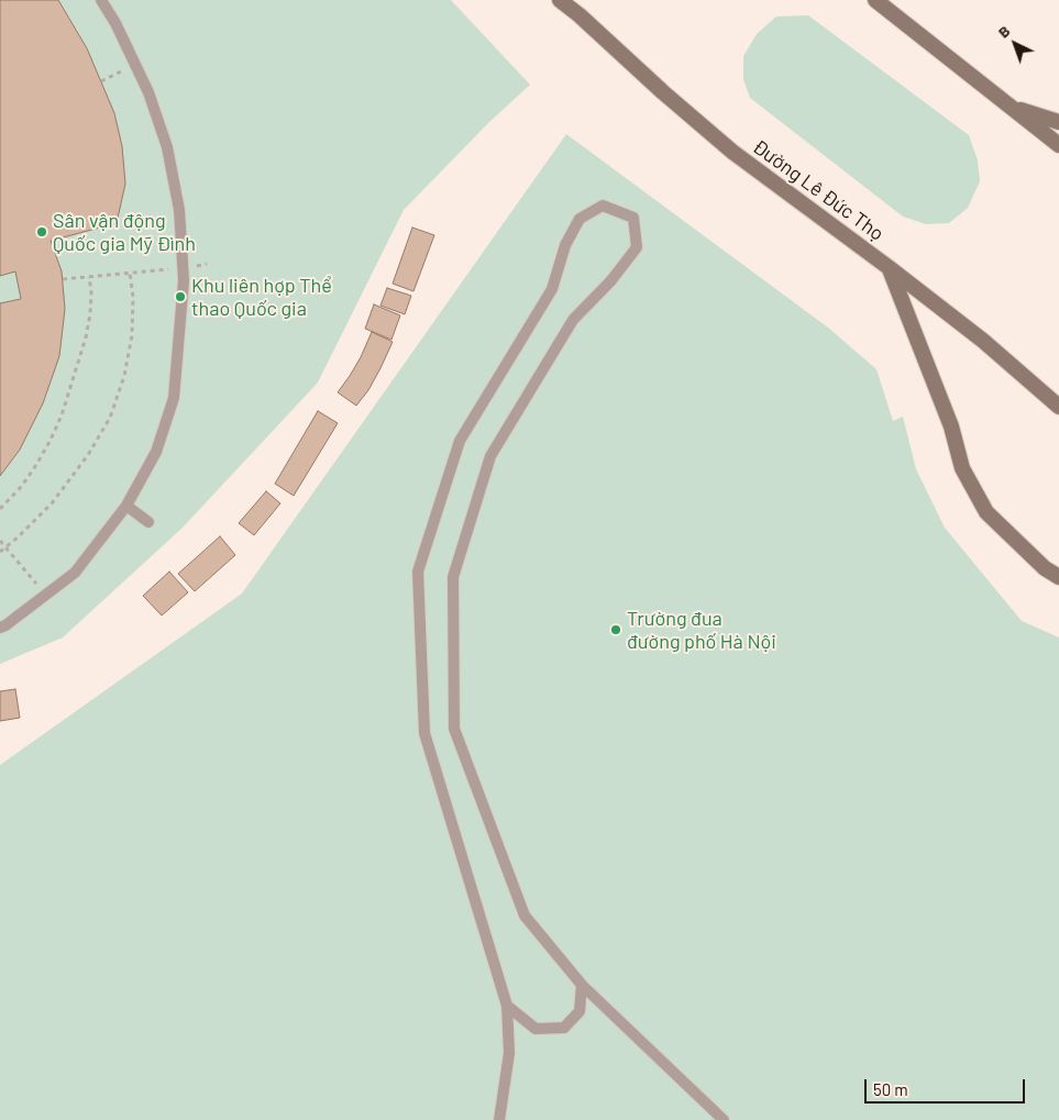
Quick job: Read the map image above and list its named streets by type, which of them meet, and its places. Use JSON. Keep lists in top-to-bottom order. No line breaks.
{"streets":{"main road":["Đường Lê Đức Thọ"]},"places":["Sân vận động Quốc gia Mỹ Đình","Khu liên hợp Thể thao Quốc gia","Trường đua đường phố Hà Nội"],"scale_bar":"50 m","north":"top left"}
